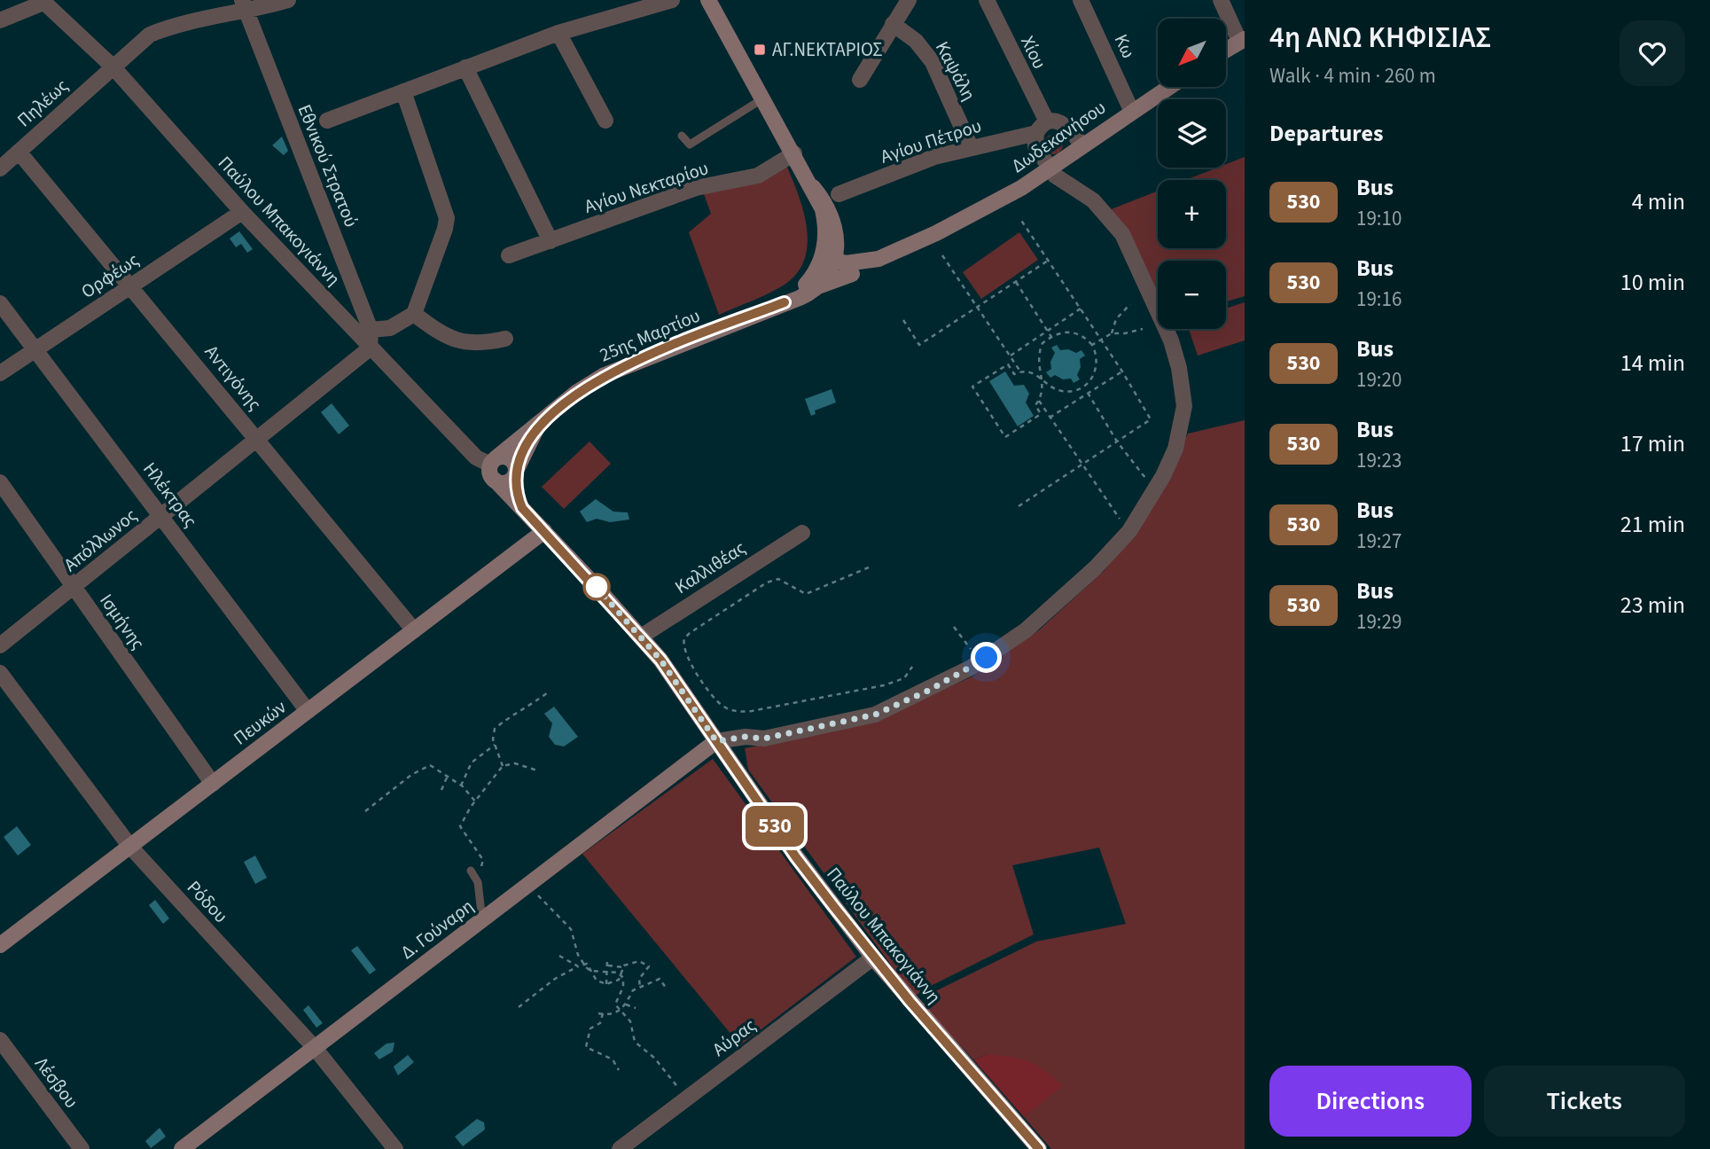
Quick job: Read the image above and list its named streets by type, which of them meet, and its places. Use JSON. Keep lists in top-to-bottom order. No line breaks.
{"streets":{"main road":["Δωδεκανήσου","Παύλου Μπακογιάννη","25ης Μαρτίου","Πευκών","Δ. Γούναρη"],"street":["Κω","Χίου","Καψάλη","Πηλέως","Αγίου Πέτρου","Εθνικού Στρατού","Αγίου Νεκταρίου","Ορφέως","Αντιγόνης","Ηλέκτρας","Απόλλωνος","Καλλιθέας","Ισμήνης","Ρόδου","Αύρας","Λέσβου"]},"crossings":[["Κω","Δωδεκανήσου"],["Χίου","Δωδεκανήσου"],["Χίου","Αγίου Πέτρου"],["Καψάλη","Αγίου Πέτρου"],["Πηλέως","Εθνικού Στρατού"],["Πηλέως","Παύλου Μπακογιάννη"],["Πηλέως","Αντιγόνης"],["Εθνικού Στρατού","Παύλου Μπακογιάννη"],["Εθνικού Στρατού","Απόλλωνος"],["Παύλου Μπακογιάννη","Ορφέως"],["Παύλου Μπακογιάννη","25ης Μαρτίου"],["Παύλου Μπακογιάννη","Απόλλωνος"],["Παύλου Μπακογιάννη","Καλλιθέας"],["Παύλου Μπακογιάννη","Πευκών"],["Παύλου Μπακογιάννη","Δ. Γούναρη"],["Παύλου Μπακογιάννη","Αύρας"],["Ορφέως","Αντιγόνης"],["Ορφέως","Ηλέκτρας"],["Αντιγόνης","Απόλλωνος"],["Αντιγόνης","Πευκών"],["Ηλέκτρας","Απόλλωνος"],["Ηλέκτρας","Πευκών"],["Απόλλωνος","Ισμήνης"],["Ισμήνης","Πευκών"],["Πευκών","Ρόδου"],["Ρόδου","Δ. Γούναρη"]],"places":{"transit":["ΑΓ.ΝΕΚΤΑΡΙΟΣ"]},"lines":["bus line 530"],"north":"bottom left","page":{"on_map":"530","heading":[["4η ΑΝΩ ΚΗΦΙΣΙΑΣ","Walk · 4 min · 260 m"],"Departures"],"map_buttons":["+","−"],"list":[{"mark":"530","name":"Bus","note":"19:10","value":"4 min"},{"mark":"530","name":"Bus","note":"19:16","value":"10 min"},{"mark":"530","name":"Bus","note":"19:20","value":"14 min"},{"mark":"530","name":"Bus","note":"19:23","value":"17 min"},{"mark":"530","name":"Bus","note":"19:27","value":"21 min"},{"mark":"530","name":"Bus","note":"19:29","value":"23 min"}],"buttons":["Directions","Tickets"]}}
